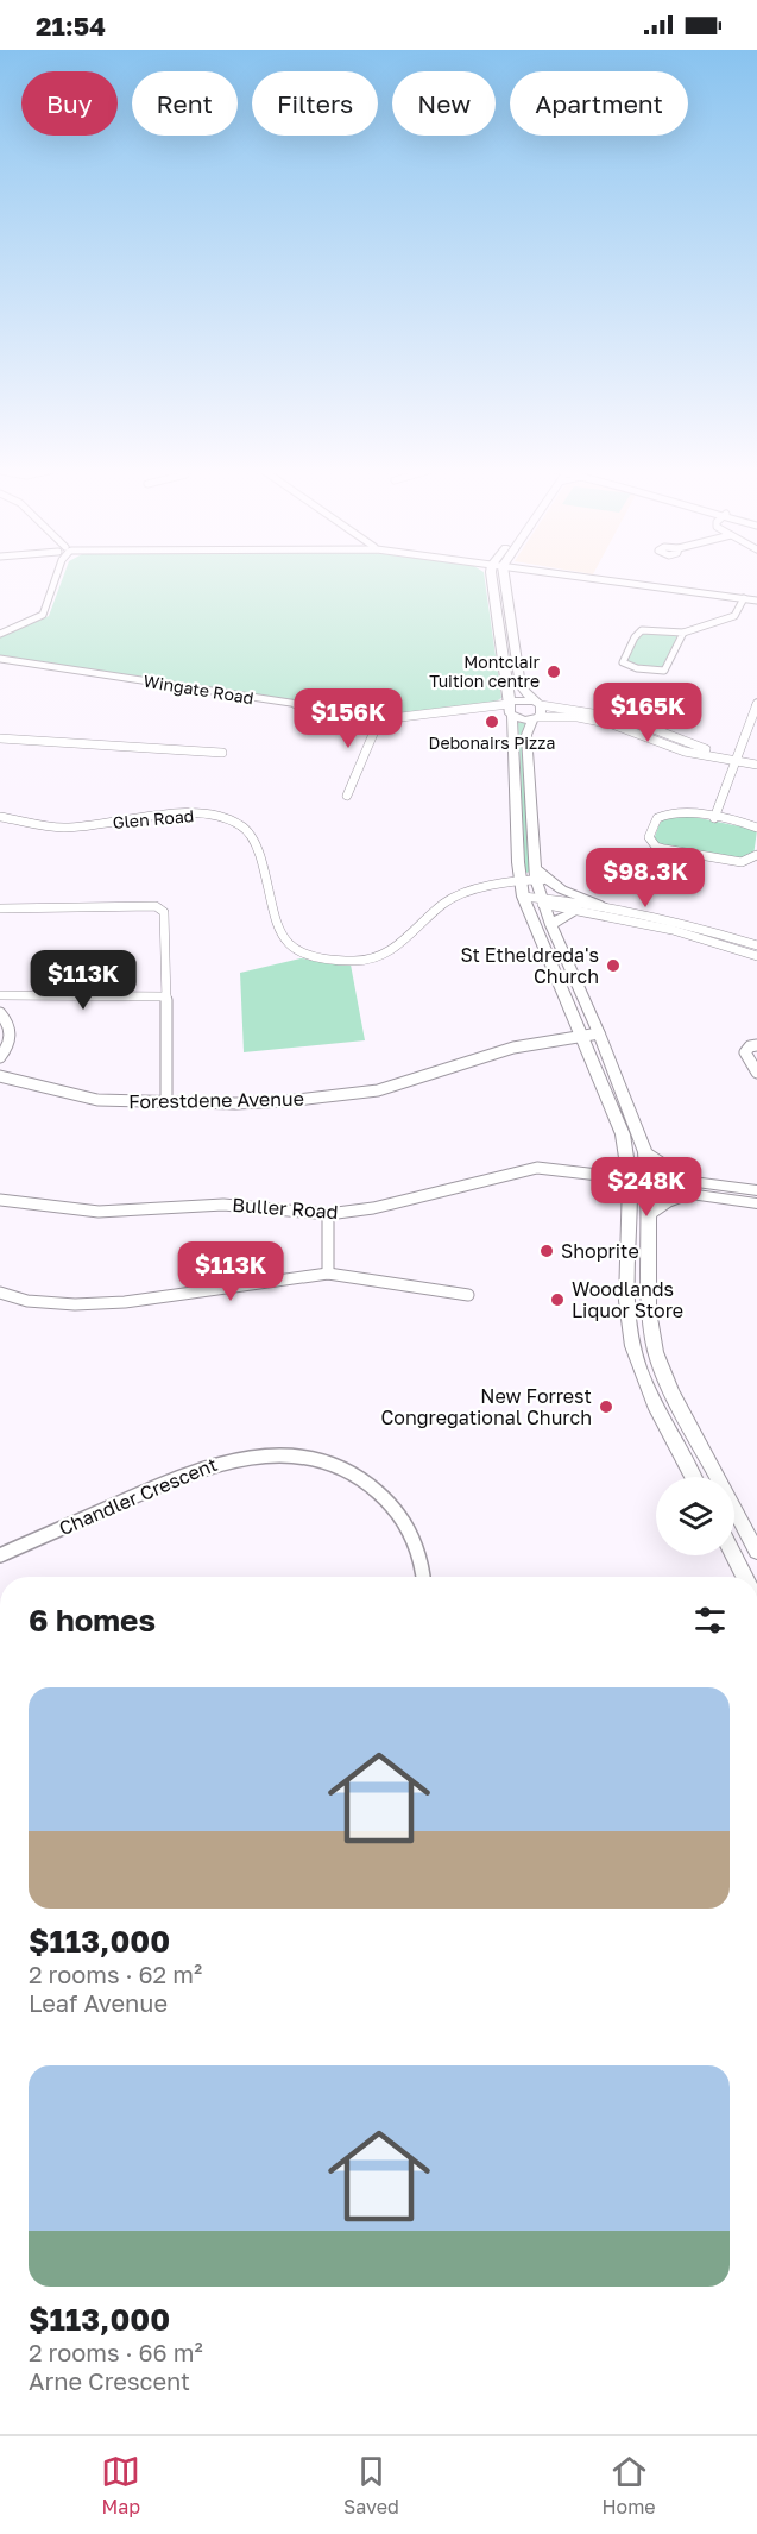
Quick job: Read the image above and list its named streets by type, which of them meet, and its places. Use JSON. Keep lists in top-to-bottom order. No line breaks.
{"streets":{"street":["Wingate Road","Glen Road","Forestdene Avenue","Buller Road","Chandler Crescent"]},"places":["Montclair Tuition centre","Debonairs Pizza","St Etheldreda's Church","Shoprite","Woodlands Liquor Store","New Forrest Congregational Church"],"page":{"status":"21:54","chip":["Buy","Rent","Filters","New","Apartment"],"price":["$165K","$156K","$98.3K","$113K","$248K","$113K"],"heading":"6 homes","list":[{"name":"$113,000","note":"2 rooms · 62 m² · Leaf Avenue"},{"name":"$113,000","note":"2 rooms · 66 m² · Arne Crescent"}],"tabs":["Map","Saved","Home"]}}
